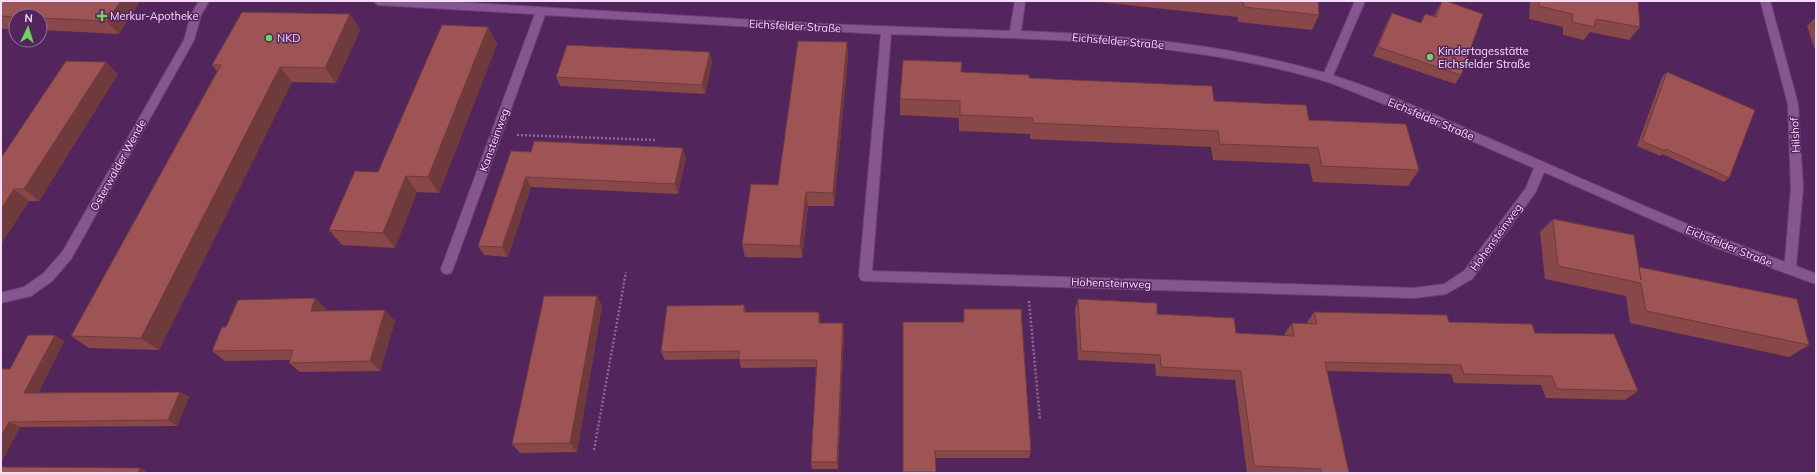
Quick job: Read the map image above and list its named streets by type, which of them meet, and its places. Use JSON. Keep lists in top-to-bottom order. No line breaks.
{"streets":{"street":["Eichsfelder Straße","Hilshof","Kansteinweg","Osterwalder Wende","Hohensteinweg"]},"crossings":[["Eichsfelder Straße","Hilshof"],["Eichsfelder Straße","Kansteinweg"],["Eichsfelder Straße","Hohensteinweg"]],"places":{"health":["Merkur-Apotheke"],"other":["NKD","Kindertagesstätte Eichsfelder Straße"]},"north":"top"}
